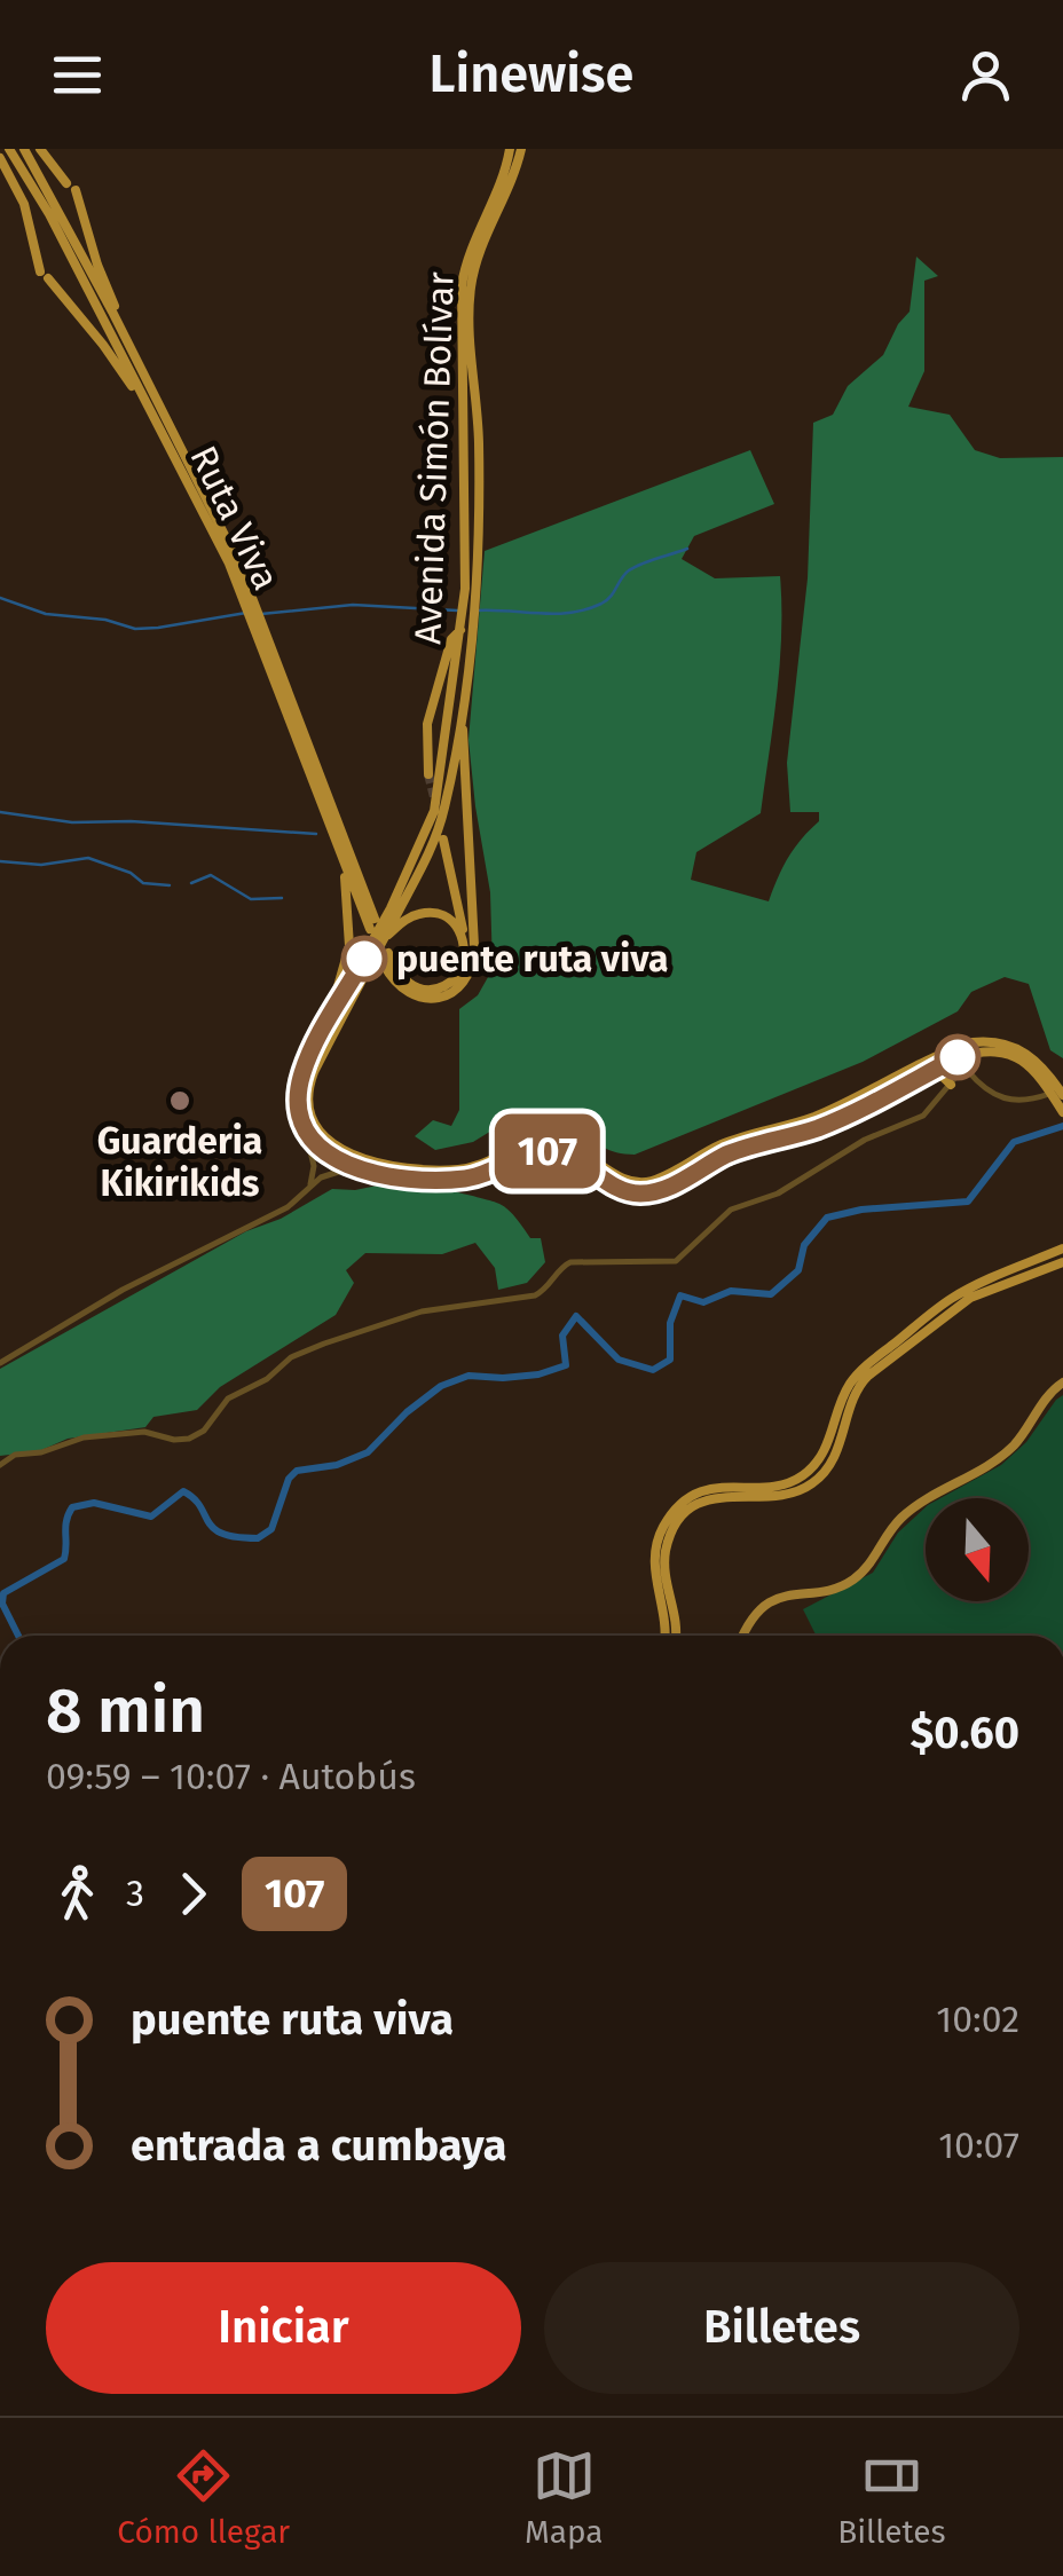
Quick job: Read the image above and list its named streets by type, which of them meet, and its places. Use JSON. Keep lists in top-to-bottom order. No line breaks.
{"streets":{"highway":["Avenida Simón Bolívar","Ruta Viva"]},"places":["puente ruta viva","Guarderia Kikirikids"],"lines":["bus line 107"],"north":"bottom","page":{"header":"Linewise","on_map":"107","heading":["8 min","09:59 – 10:07 · Autobús","$0.60"],"legs":["3","107"],"list":[{"name":"puente ruta viva","value":"10:02"},{"name":"entrada a cumbaya","value":"10:07"}],"buttons":["Iniciar","Billetes"],"tabs":["Cómo llegar","Mapa","Billetes"]}}
